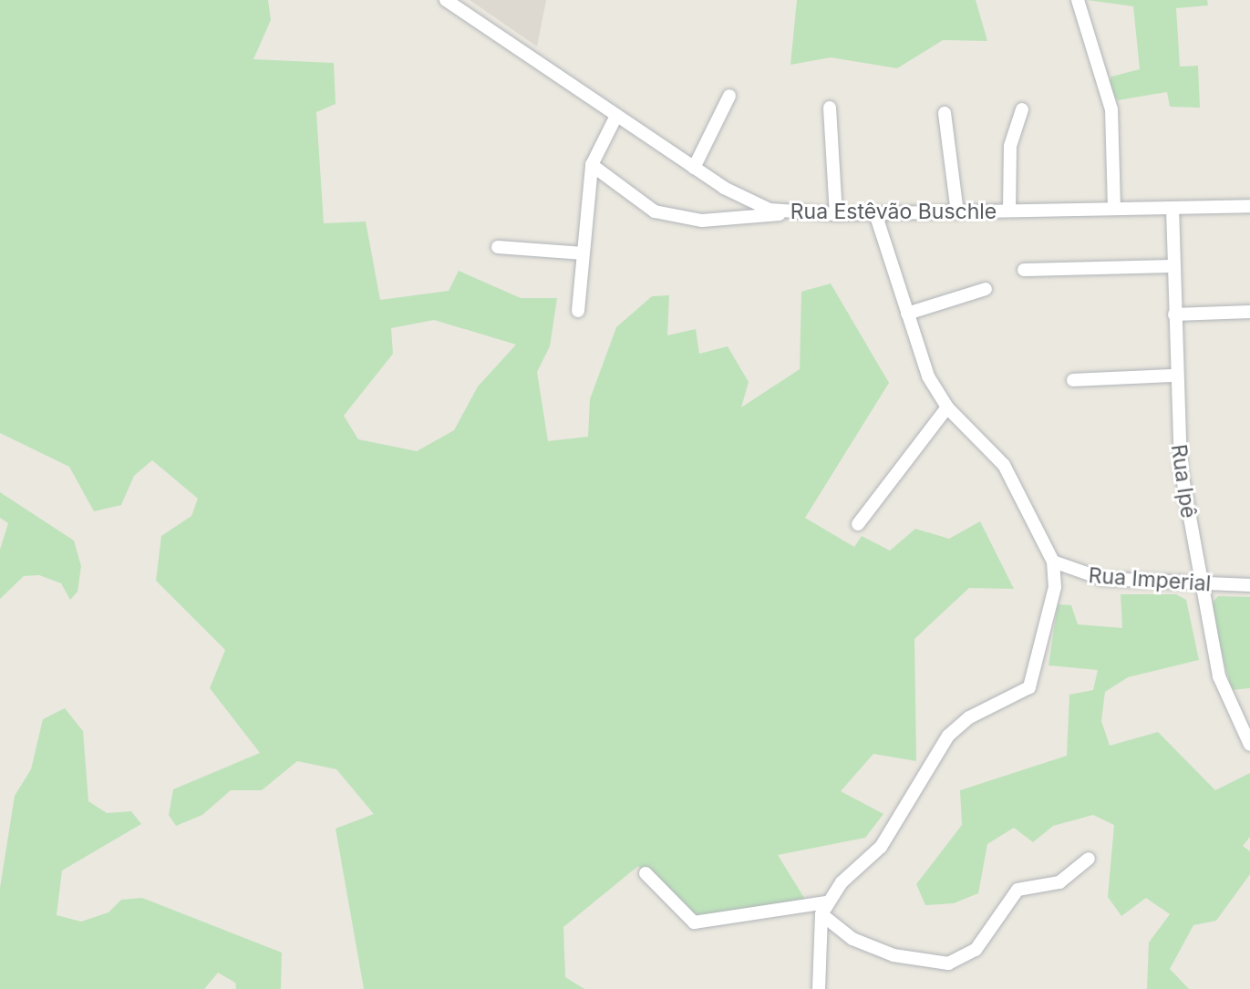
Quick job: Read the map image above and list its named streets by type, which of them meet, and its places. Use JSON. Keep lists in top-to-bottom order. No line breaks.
{"streets":{"street":["Rua Estêvão Buschle","Rua Ipê","Rua Imperial"]},"crossings":[["Rua Estêvão Buschle","Rua Ipê"],["Rua Ipê","Rua Imperial"]]}
